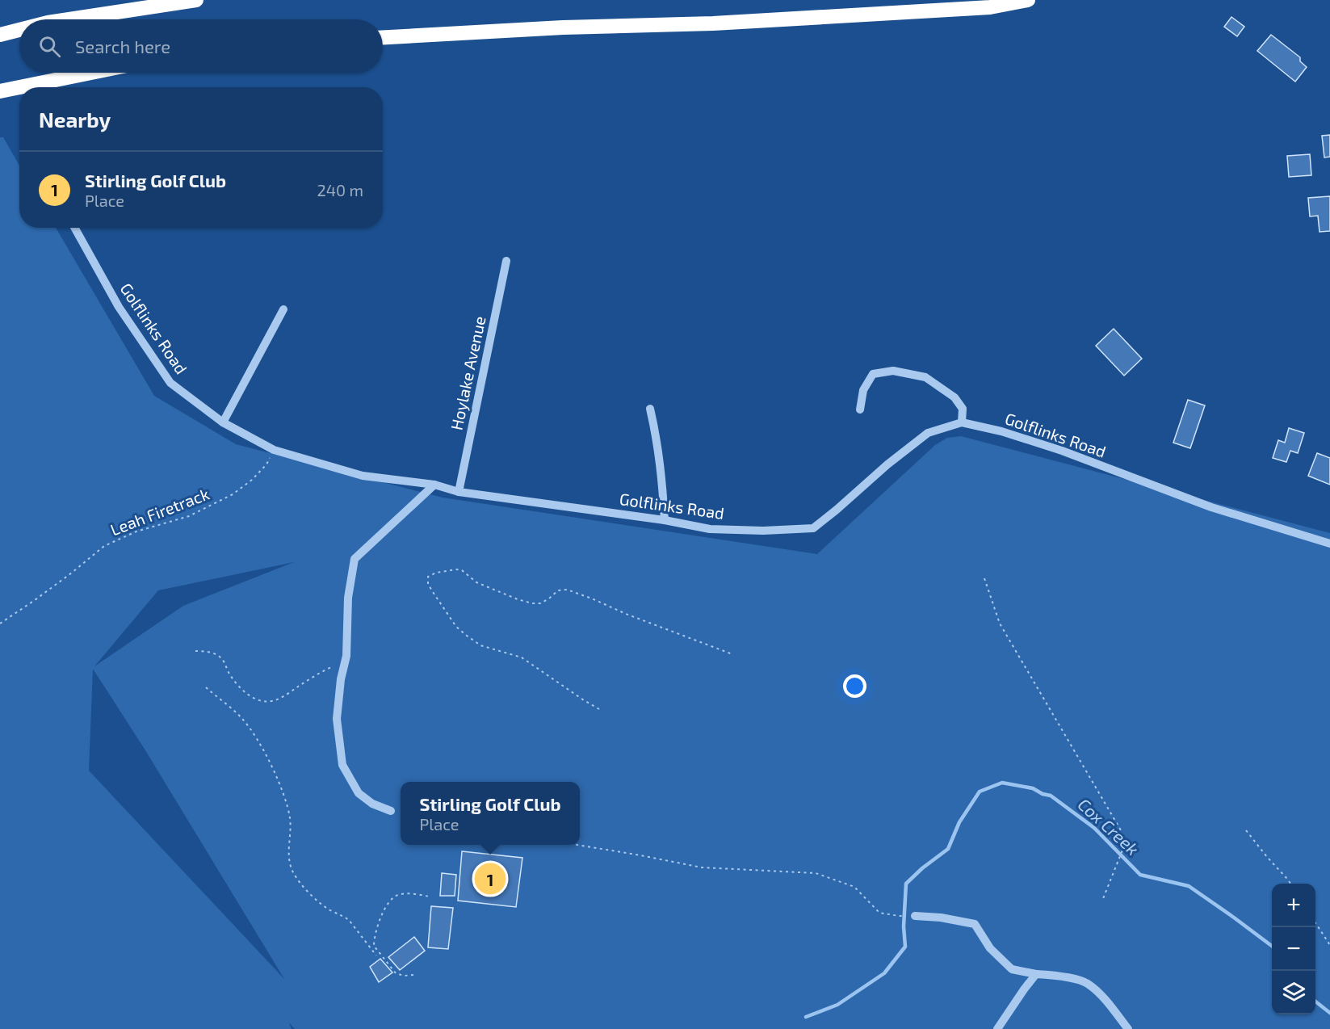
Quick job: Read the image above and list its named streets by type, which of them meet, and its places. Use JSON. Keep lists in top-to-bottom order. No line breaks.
{"streets":{"street":["Golflinks Road","Hoylake Avenue"],"path":["Leah Firetrack"]},"crossings":[["Golflinks Road","Hoylake Avenue"],["Golflinks Road","Leah Firetrack"]],"water":["Cox Creek"],"page":{"search":"Search here","heading":"Nearby","list":[{"mark":"1","name":"Stirling Golf Club","note":"Place","value":"240 m"}],"popup":["Stirling Golf Club","Place"],"pins":"1","map_buttons":["+","−"]}}
